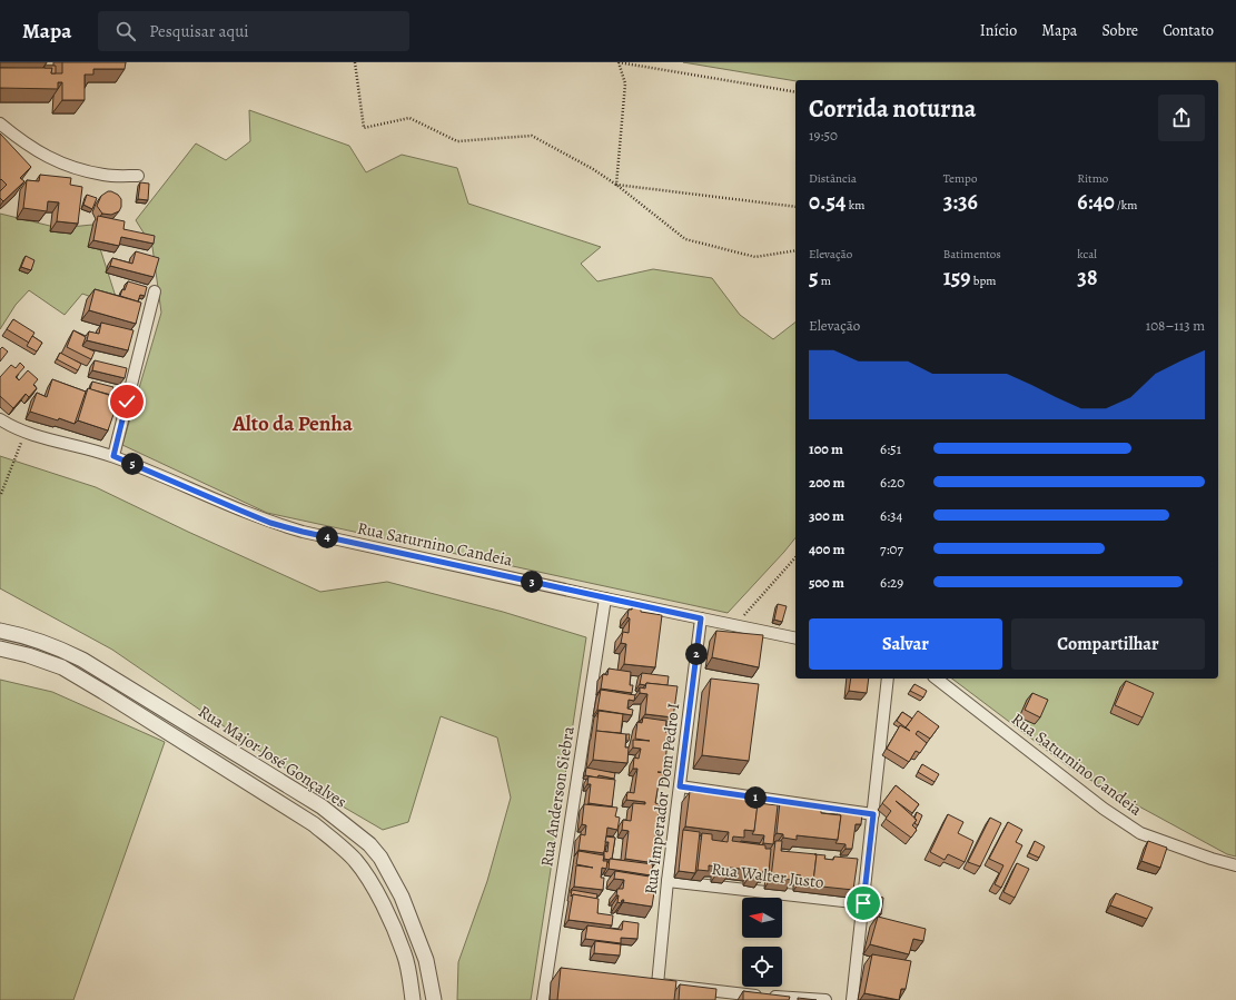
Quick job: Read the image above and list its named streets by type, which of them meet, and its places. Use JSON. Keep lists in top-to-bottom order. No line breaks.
{"streets":{"street":["Rua Saturnino Candeia","Rua Major José Gonçalves","Rua Anderson Siebra","Rua Imperador Dom Pedro I","Rua Walter Justo"]},"crossings":[["Rua Saturnino Candeia","Rua Anderson Siebra"],["Rua Saturnino Candeia","Rua Imperador Dom Pedro I"],["Rua Imperador Dom Pedro I","Rua Walter Justo"]],"districts":["Alto da Penha"],"north":"left","page":{"header":"Mapa","search":"Pesquisar aqui","nav":["Início","Mapa","Sobre","Contato"],"heading":["Corrida noturna","19:50"],"stats":[["Distância","0.54 km"],["Tempo","3:36"],["Ritmo","6:40 /km"],["Elevação","5 m"],["Batimentos","159 bpm"],["kcal","38"]],"chart":["Elevação","108–113 m"],"list":[{"name":"100 m","note":"6:51"},{"name":"200 m","note":"6:20"},{"name":"300 m","note":"6:34"},{"name":"400 m","note":"7:07"},{"name":"500 m","note":"6:29"}],"pins":["5","4","3","2","1"],"buttons":["Salvar","Compartilhar"]}}
